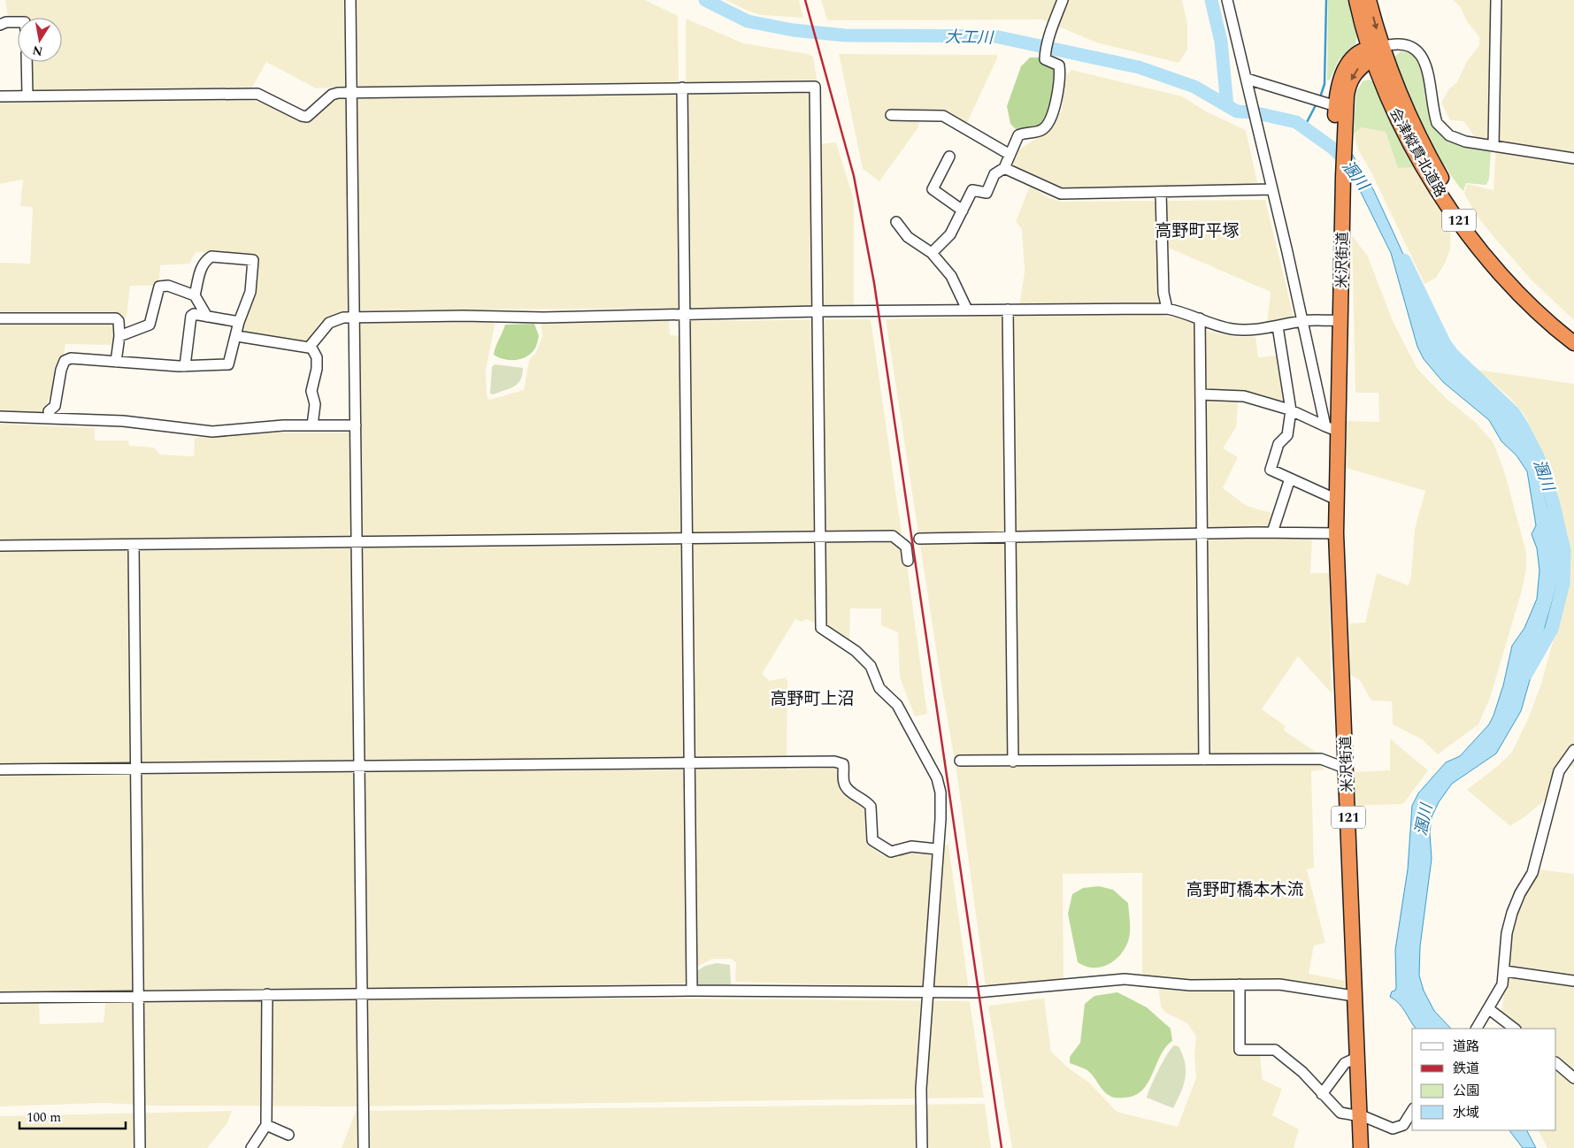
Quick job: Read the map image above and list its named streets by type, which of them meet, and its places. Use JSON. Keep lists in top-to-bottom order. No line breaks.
{"streets":{"highway":["会津縦貫北道路","121","米沢街道"]},"crossings":[["会津縦貫北道路","121"],["会津縦貫北道路","米沢街道"],["121","米沢街道"]],"districts":["高野町平塚","高野町上沼","高野町橋本木流"],"water":["大工川","溷川"],"legend":["道路","鉄道","公園","水域"],"scale_bar":"100 m","north":"bottom"}
